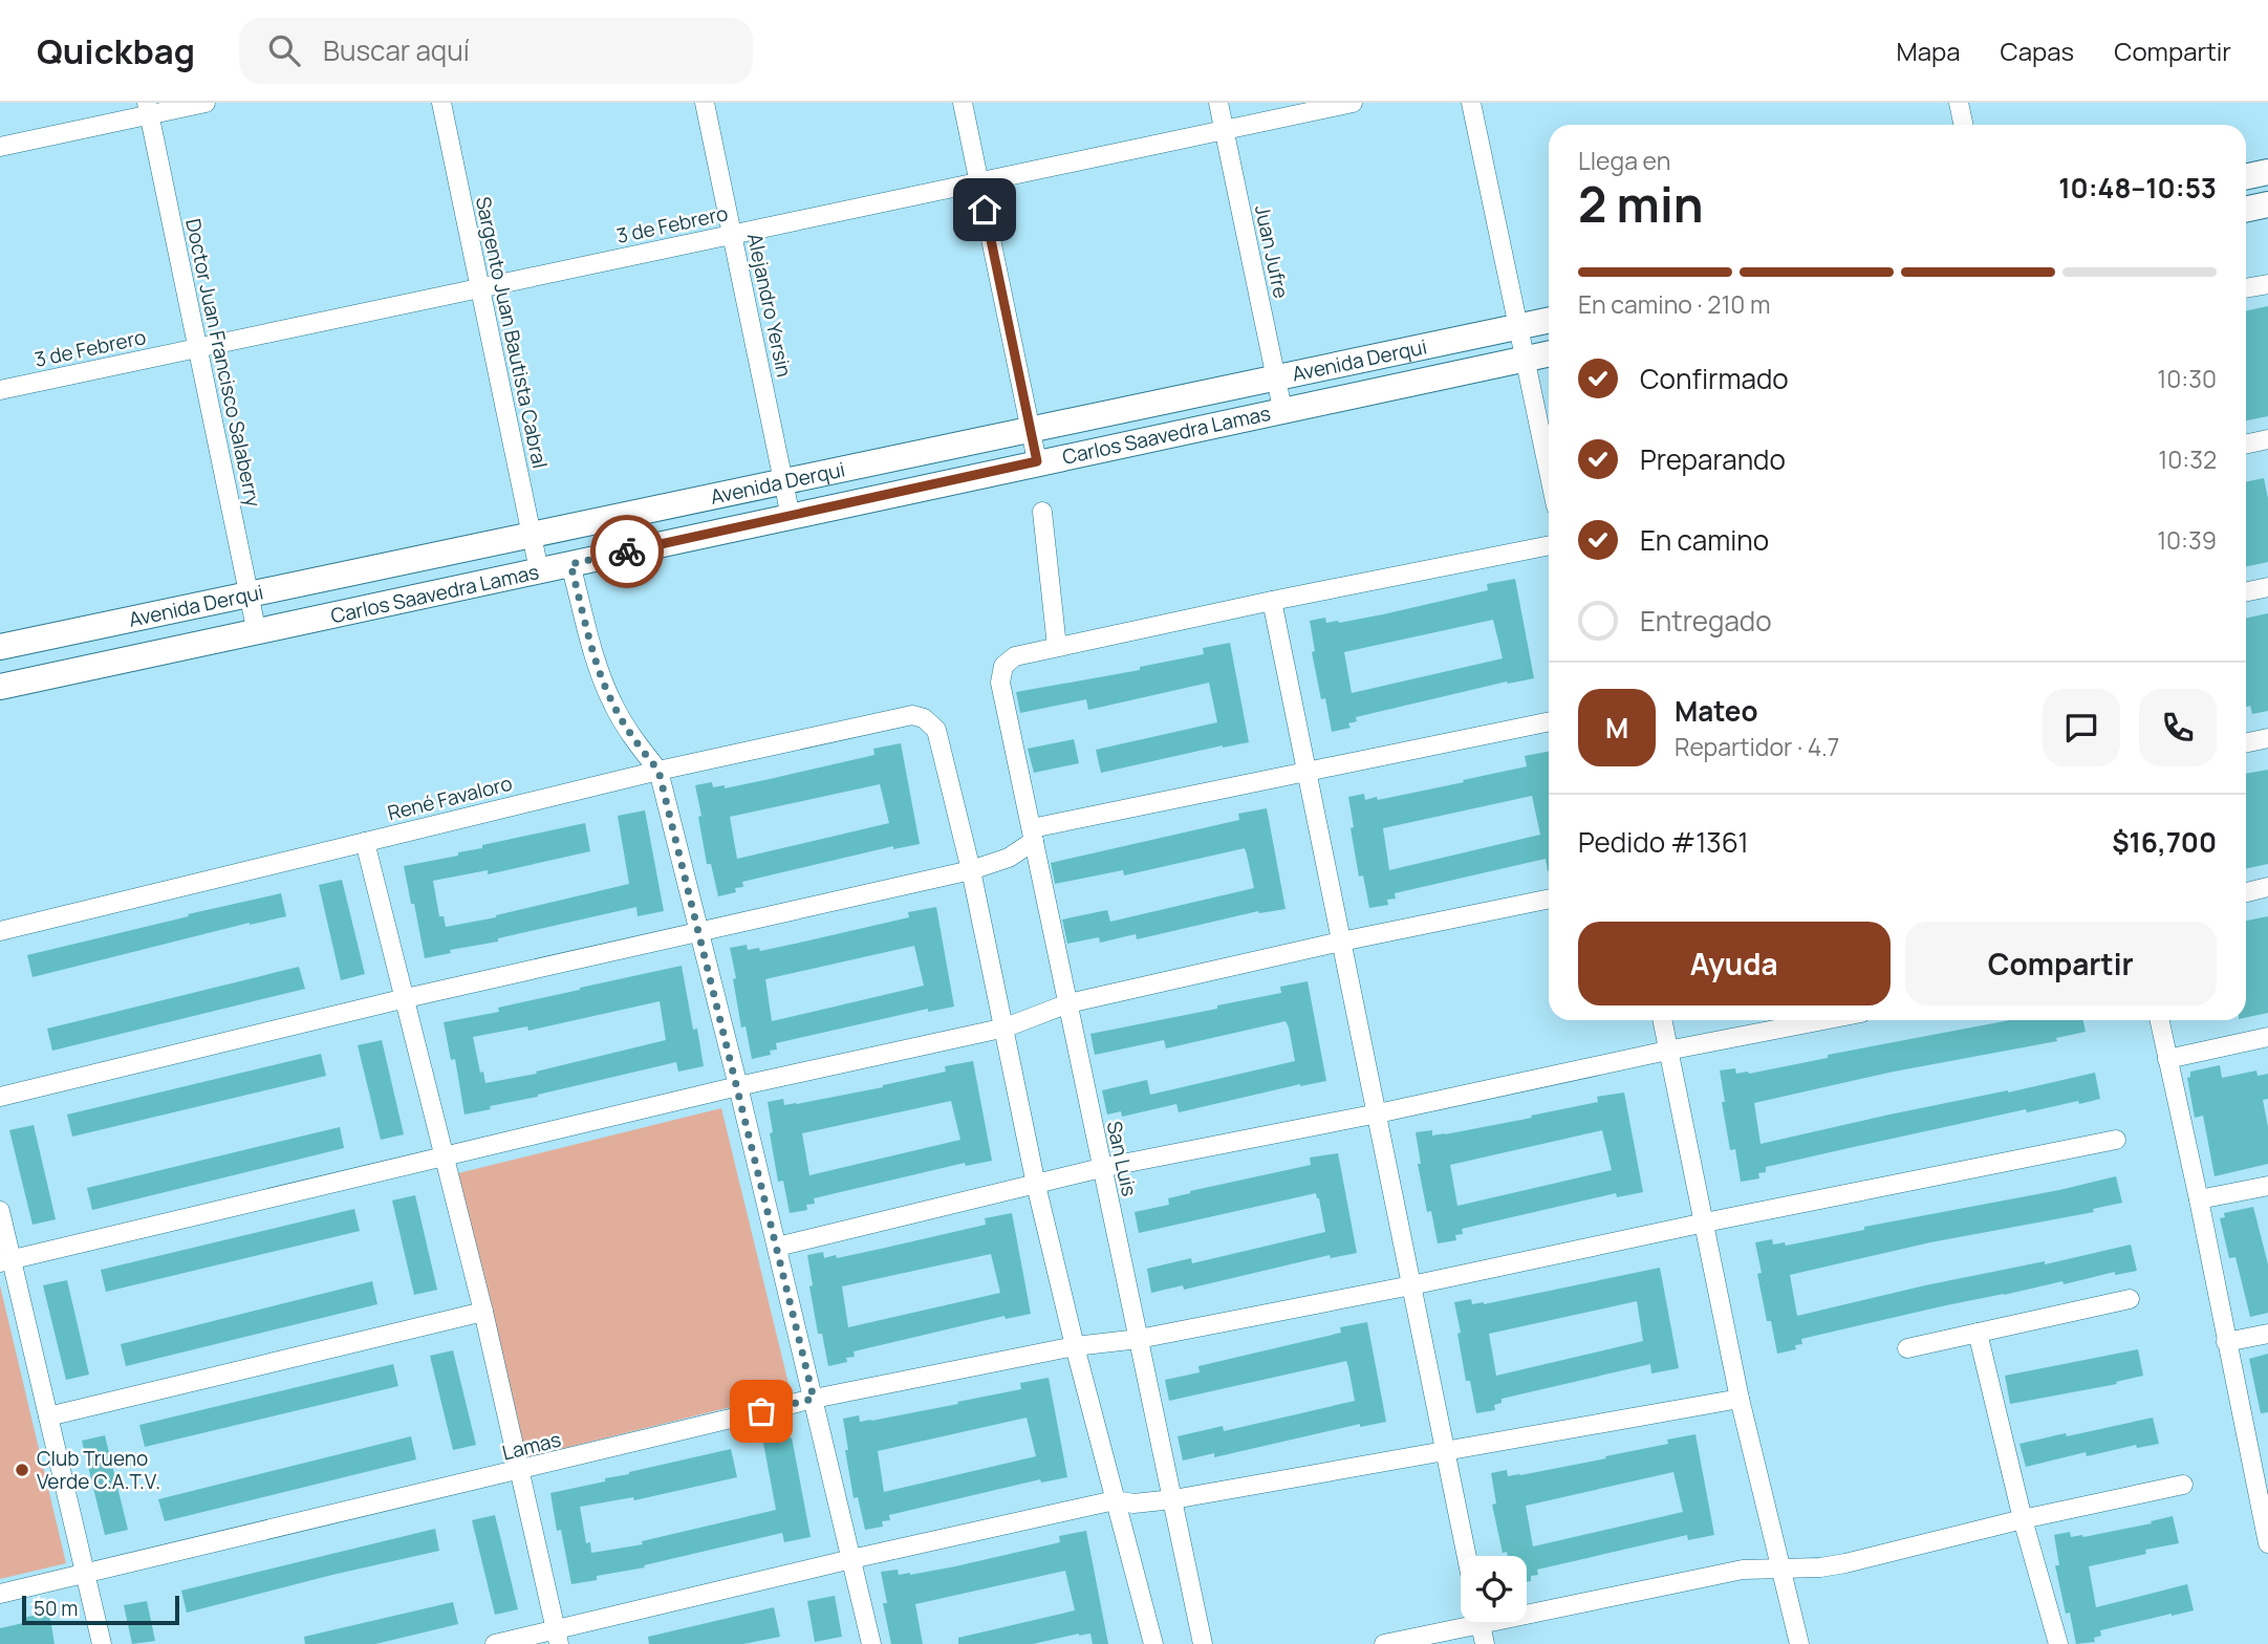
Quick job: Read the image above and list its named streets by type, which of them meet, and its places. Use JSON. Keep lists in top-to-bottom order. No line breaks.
{"streets":{"main road":["Avenida Derqui","Carlos Saavedra Lamas"],"street":["3 de Febrero","Juan Jufre","Alejandro Yersin","Sargento Juan Bautista Cabral","Doctor Juan Francisco Salaberry","René Favaloro","San Luis","Lamas"]},"crossings":[["3 de Febrero","Juan Jufre"],["3 de Febrero","Alejandro Yersin"],["3 de Febrero","Sargento Juan Bautista Cabral"],["3 de Febrero","Doctor Juan Francisco Salaberry"],["Juan Jufre","Avenida Derqui"],["Juan Jufre","Carlos Saavedra Lamas"],["Alejandro Yersin","Avenida Derqui"],["Alejandro Yersin","Carlos Saavedra Lamas"],["Sargento Juan Bautista Cabral","Avenida Derqui"],["Sargento Juan Bautista Cabral","Carlos Saavedra Lamas"],["Avenida Derqui","Doctor Juan Francisco Salaberry"],["Doctor Juan Francisco Salaberry","Carlos Saavedra Lamas"],["San Luis","Lamas"]],"places":["Club Trueno Verde C.A.T.V."],"scale_bar":"50 m","page":{"header":"Quickbag","search":"Buscar aquí","nav":["Mapa","Capas","Compartir"],"heading":["2 min","Llega en","10:48–10:53"],"panel":["Mateo","Repartidor · 4.7","Pedido #1361","$16,700"],"bar":"En camino · 210 m","list":[["Confirmado","10:30"],["Preparando","10:32"],["En camino","10:39"],"Entregado"],"round":"M","buttons":["Ayuda","Compartir"],"scale":"50 m"}}
